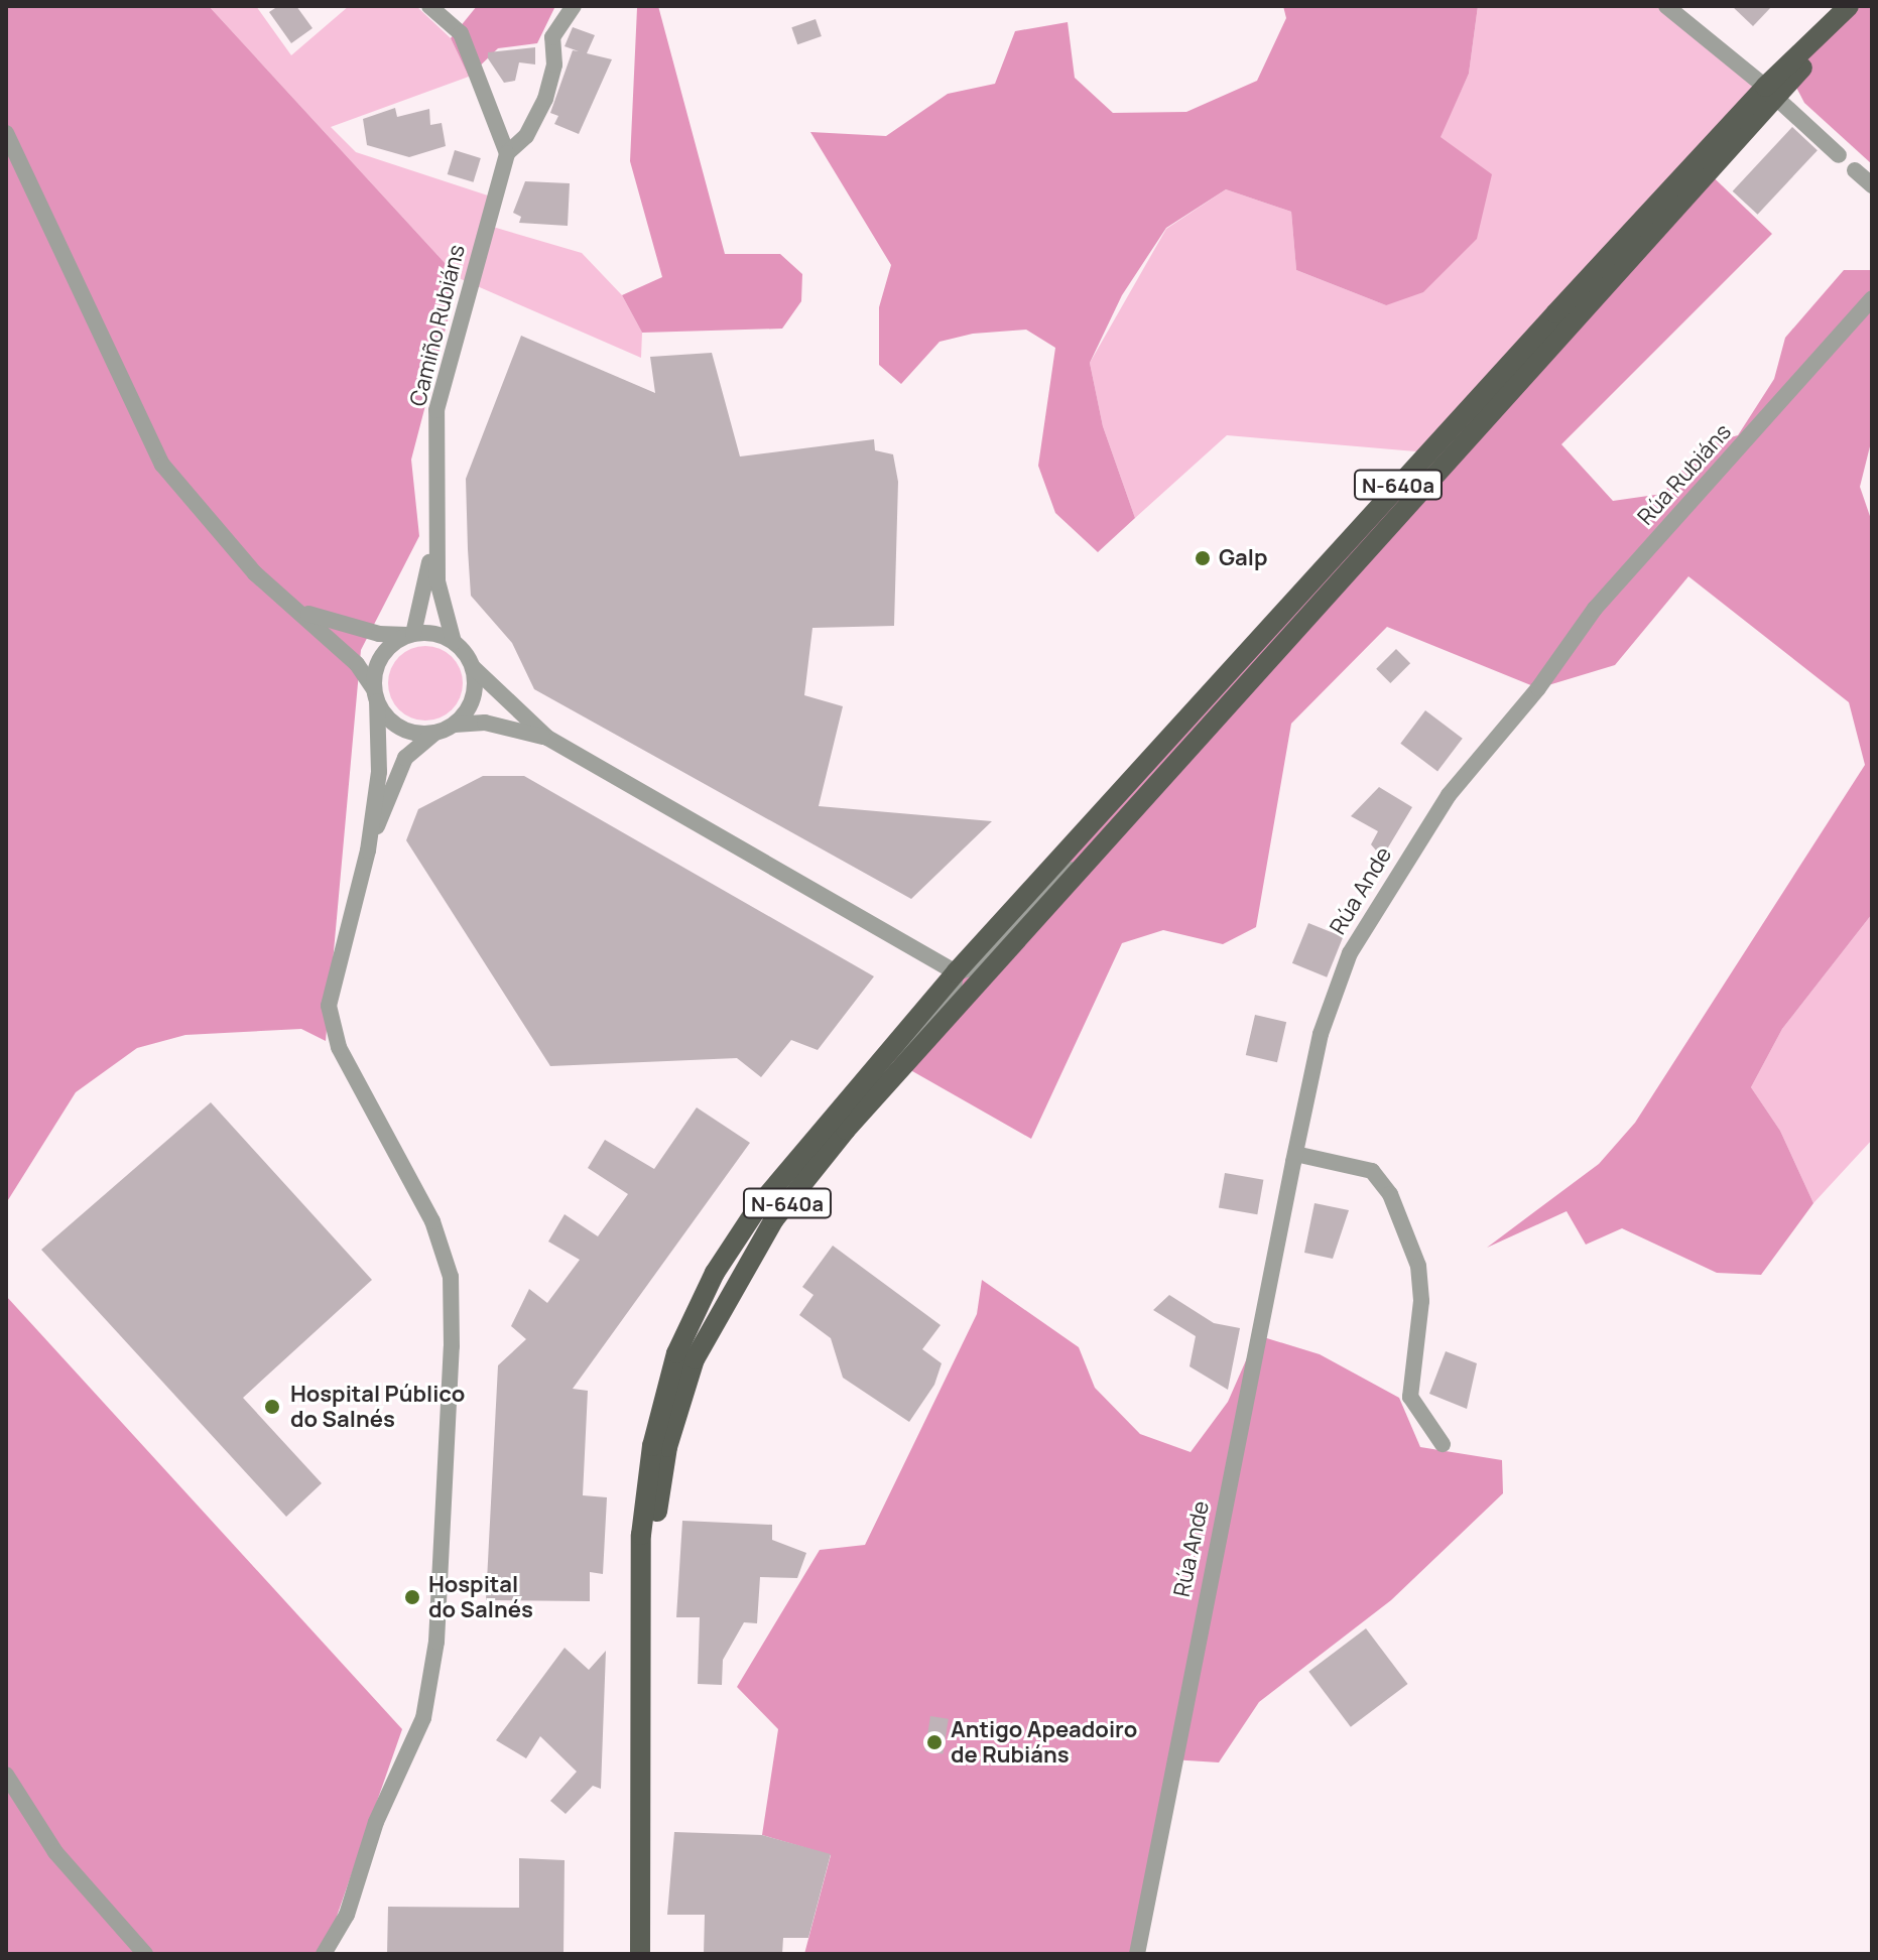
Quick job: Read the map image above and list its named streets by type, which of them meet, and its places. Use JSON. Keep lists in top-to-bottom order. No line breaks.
{"streets":{"main road":["N-640a"],"street":["Camiño Rubiáns","Rúa Rubiáns","Rúa Ande"]},"crossings":[["Rúa Rubiáns","Rúa Ande"]],"places":["Galp","Hospital Público do Salnés","Hospital do Salnés","Antigo Apeadoiro de Rubiáns"]}
